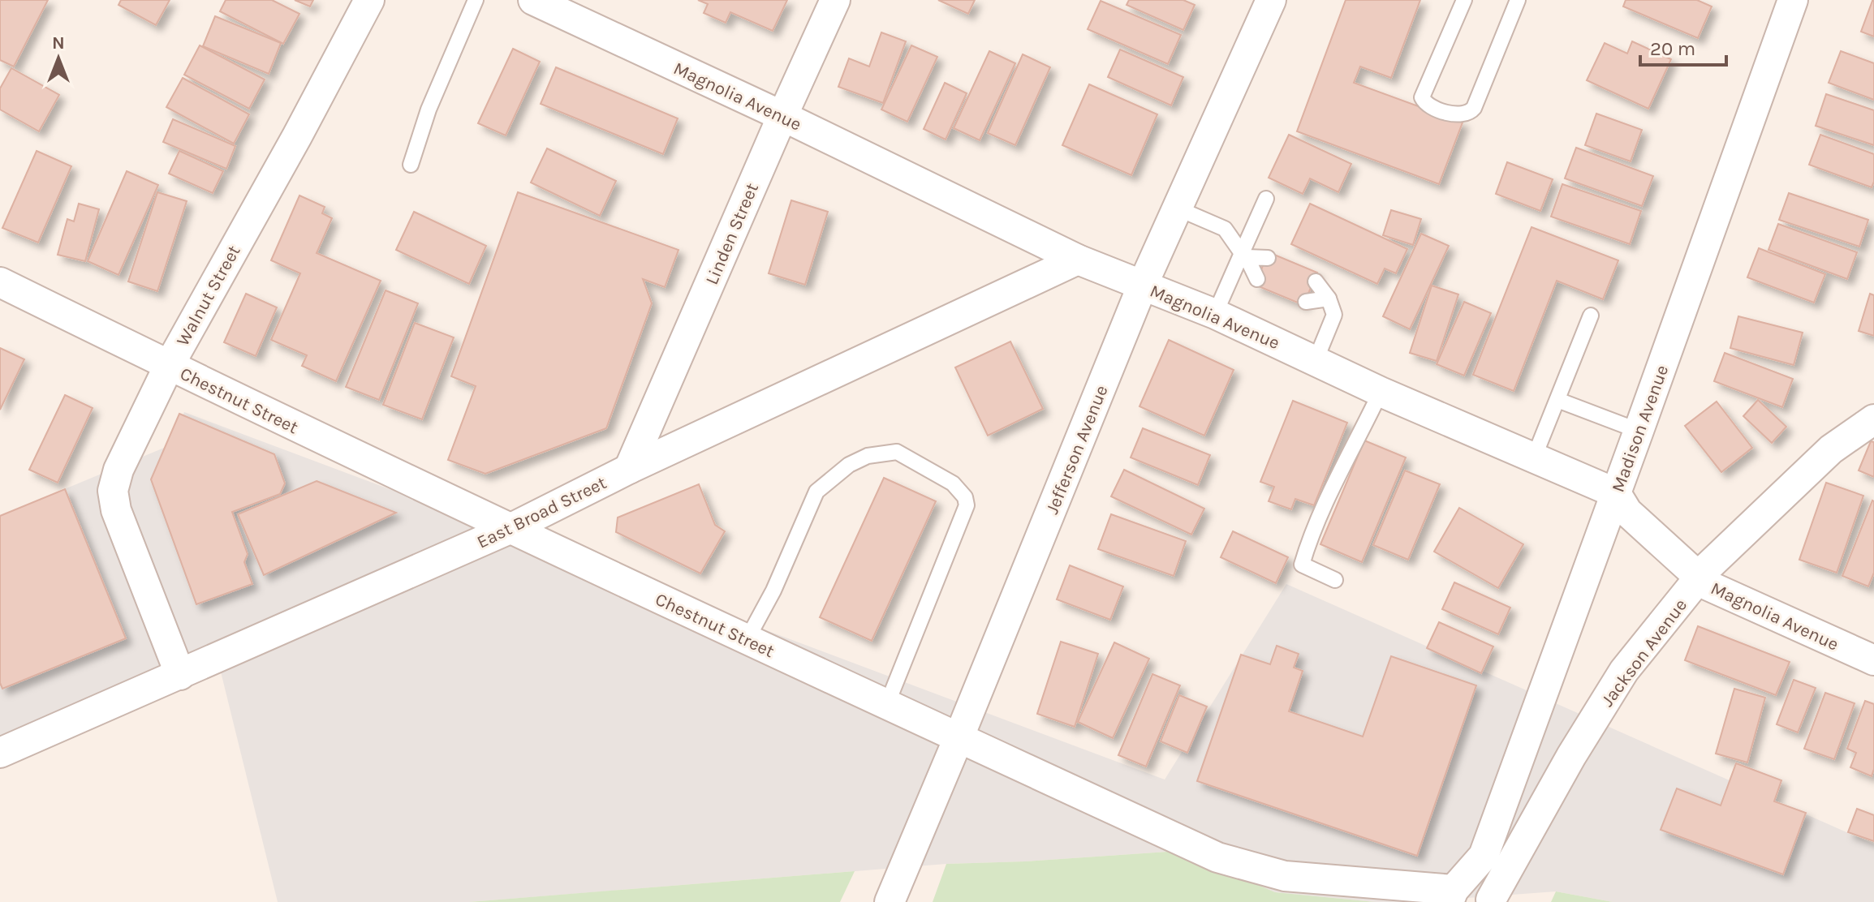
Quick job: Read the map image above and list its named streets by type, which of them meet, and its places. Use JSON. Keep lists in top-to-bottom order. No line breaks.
{"streets":{"street":["Magnolia Avenue","Linden Street","Walnut Street","Chestnut Street","Madison Avenue","Jefferson Avenue","East Broad Street","Jackson Avenue"]},"crossings":[["Magnolia Avenue","Linden Street"],["Magnolia Avenue","Madison Avenue"],["Magnolia Avenue","Jefferson Avenue"],["Magnolia Avenue","East Broad Street"],["Magnolia Avenue","Jackson Avenue"],["Linden Street","East Broad Street"],["Walnut Street","Chestnut Street"],["Walnut Street","East Broad Street"],["Chestnut Street","Madison Avenue"],["Chestnut Street","Jefferson Avenue"],["Chestnut Street","East Broad Street"],["Madison Avenue","Jackson Avenue"]],"scale_bar":"20 m","north":"top"}
